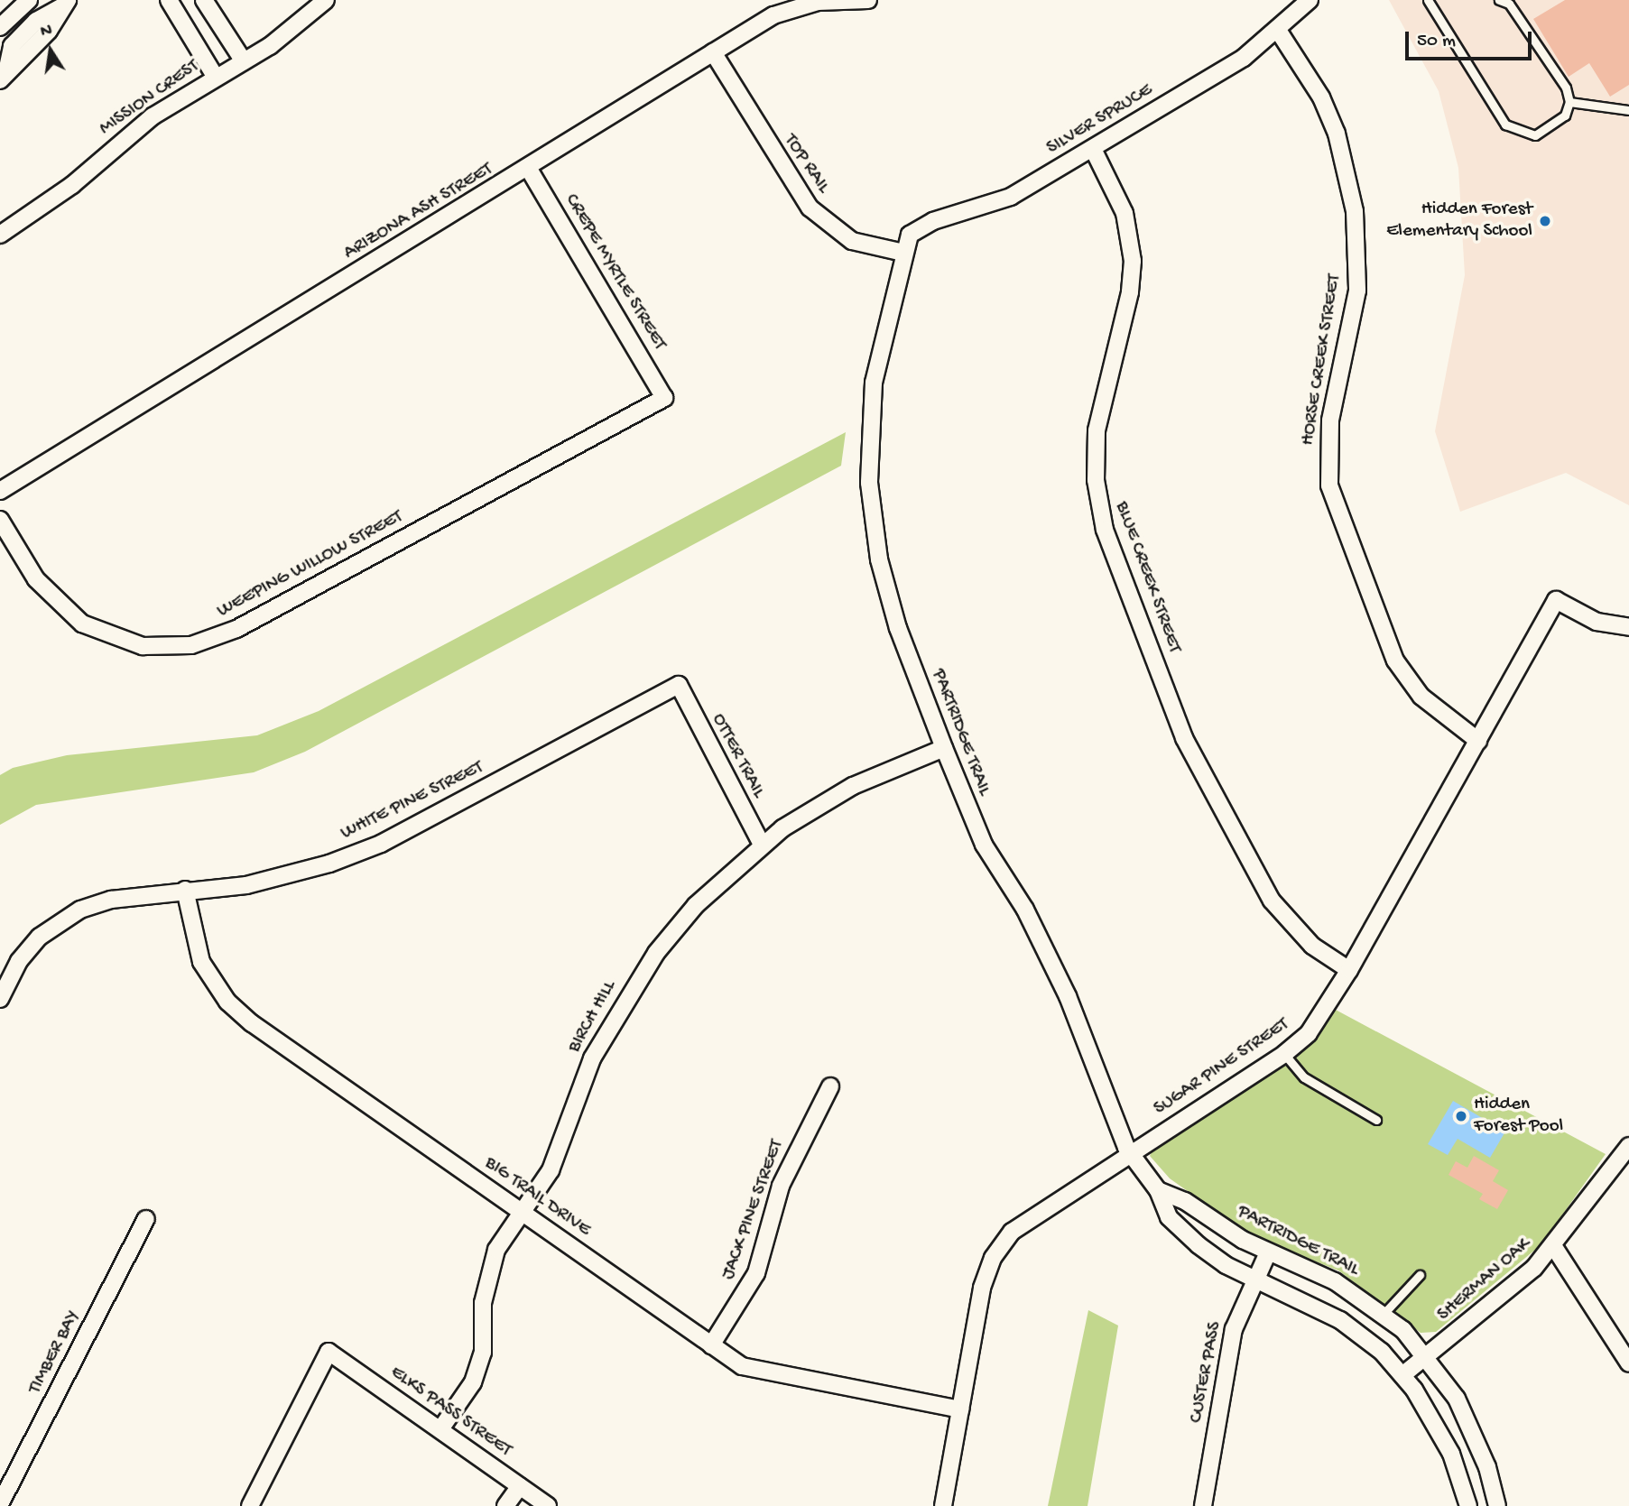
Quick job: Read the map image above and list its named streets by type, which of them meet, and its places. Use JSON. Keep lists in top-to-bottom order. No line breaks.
{"streets":{"street":["MISSION CREST","SILVER SPRUCE","TOP RAIL","ARIZONA ASH STREET","CREPE MYRTLE STREET","HORSE CREEK STREET","WEEPING WILLOW STREET","BLUE CREEK STREET","PARTRIDGE TRAIL","OTTER TRAIL","WHITE PINE STREET","BIRCH HILL","SUGAR PINE STREET","BIG TRAIL DRIVE","JACK PINE STREET","SHERMAN OAK","TIMBER BAY","CUSTER PASS","ELKS PASS STREET"]},"crossings":[["SILVER SPRUCE","TOP RAIL"],["SILVER SPRUCE","HORSE CREEK STREET"],["SILVER SPRUCE","BLUE CREEK STREET"],["SILVER SPRUCE","PARTRIDGE TRAIL"],["TOP RAIL","ARIZONA ASH STREET"],["TOP RAIL","PARTRIDGE TRAIL"],["ARIZONA ASH STREET","CREPE MYRTLE STREET"],["CREPE MYRTLE STREET","WEEPING WILLOW STREET"],["HORSE CREEK STREET","SUGAR PINE STREET"],["BLUE CREEK STREET","SUGAR PINE STREET"],["PARTRIDGE TRAIL","BIRCH HILL"],["PARTRIDGE TRAIL","SUGAR PINE STREET"],["PARTRIDGE TRAIL","SHERMAN OAK"],["PARTRIDGE TRAIL","CUSTER PASS"],["OTTER TRAIL","WHITE PINE STREET"],["OTTER TRAIL","BIRCH HILL"],["WHITE PINE STREET","BIG TRAIL DRIVE"],["BIRCH HILL","BIG TRAIL DRIVE"],["BIRCH HILL","ELKS PASS STREET"],["SUGAR PINE STREET","BIG TRAIL DRIVE"],["BIG TRAIL DRIVE","JACK PINE STREET"]],"places":["Hidden Forest Elementary School","Hidden Forest Pool"],"scale_bar":"50 m","north":"top"}
